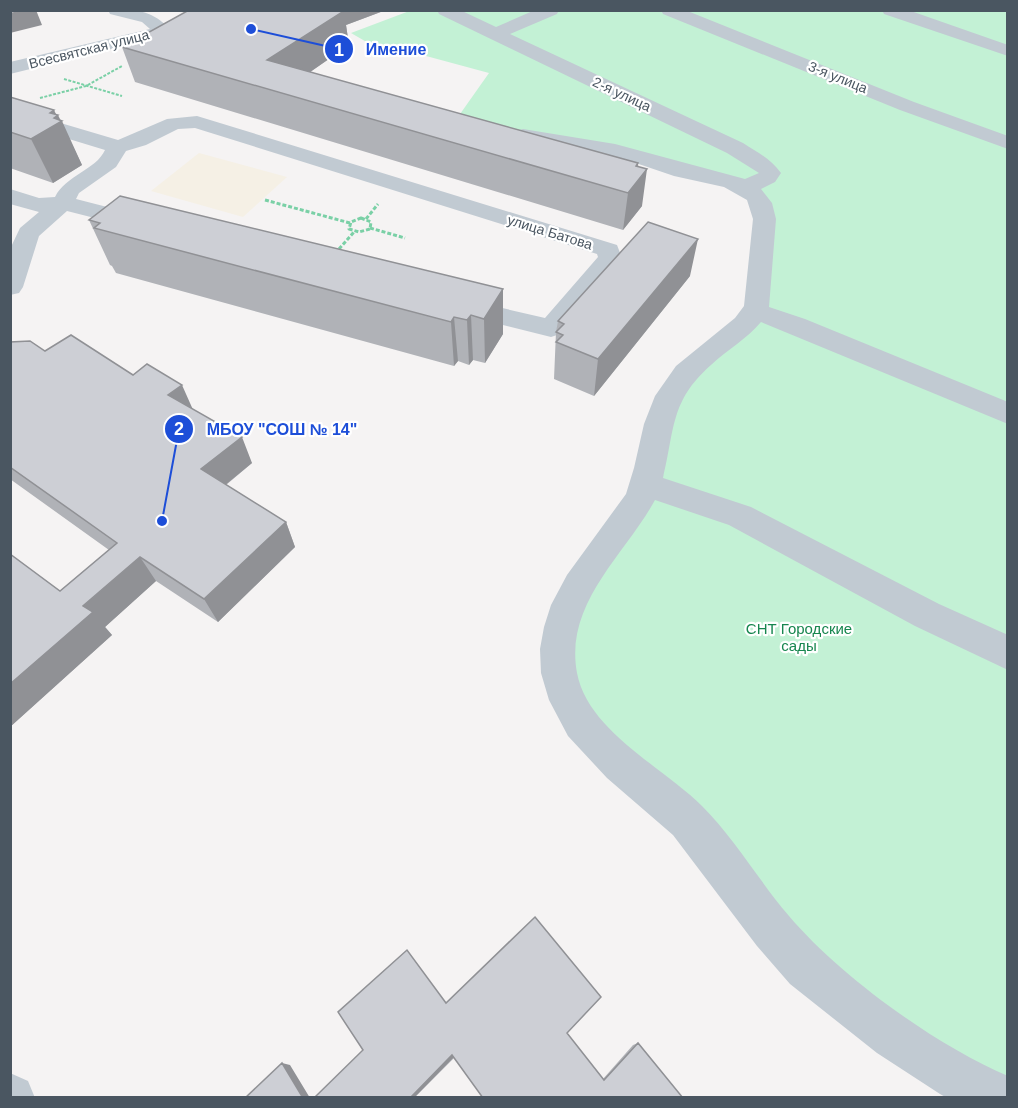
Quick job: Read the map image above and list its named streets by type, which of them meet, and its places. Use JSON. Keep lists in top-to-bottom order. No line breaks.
{"streets":{"street":["Всесвятская улица","3-я улица","2-я улица","улица Батова"]},"parks":["СНТ Городские сады"],"places":["Имение","МБОУ \"СОШ № 14\""]}
